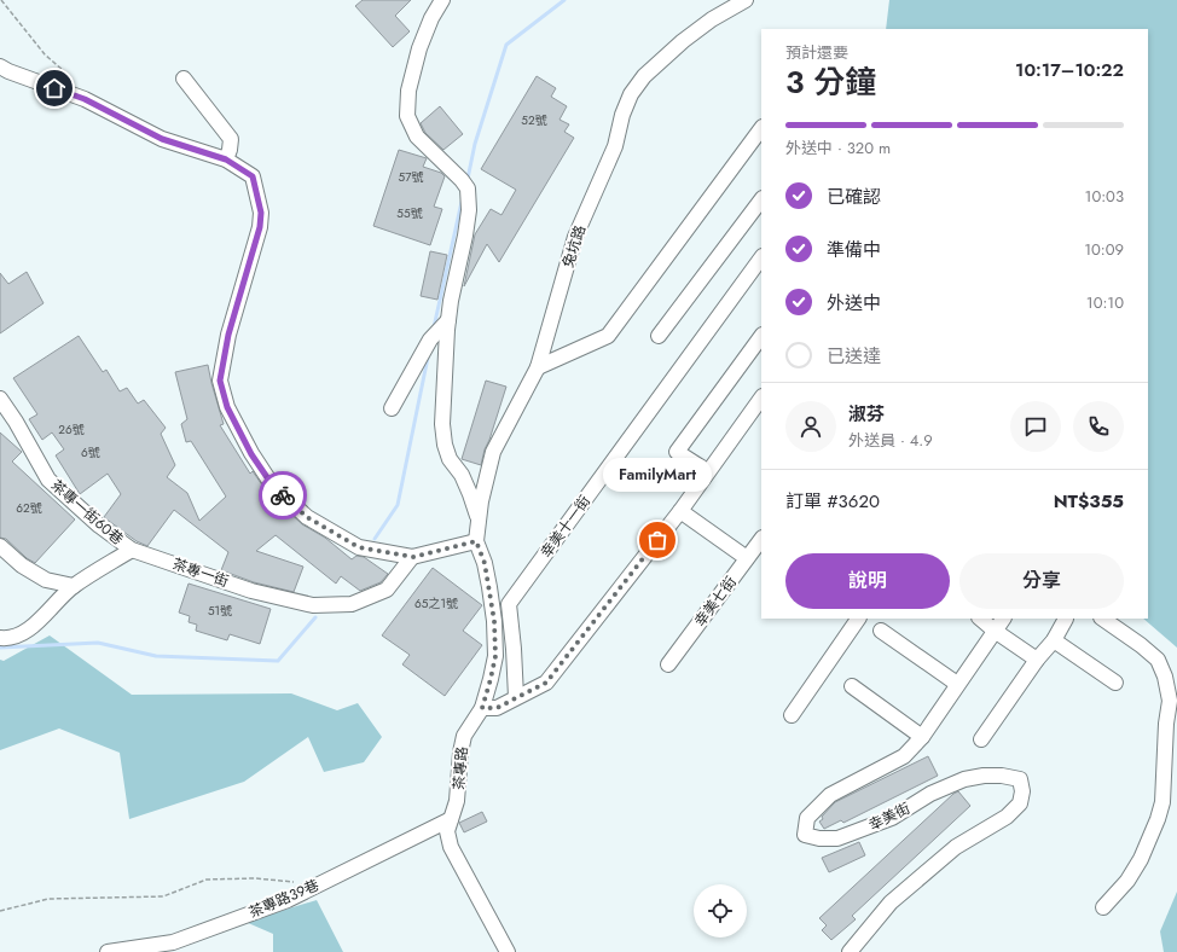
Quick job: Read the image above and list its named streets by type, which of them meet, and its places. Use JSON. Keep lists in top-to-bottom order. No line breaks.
{"streets":{"street":["兔坑路","茶專一街60巷","幸美十一街","茶專一街","幸美七街","茶專路","幸美街","茶專路39巷"]},"crossings":[["兔坑路","茶專路"],["茶專一街60巷","茶專一街"],["茶專路","茶專路39巷"]],"places":["FamilyMart"],"house_numbers":["52號","57號","55號","26號","6號","62號","65之1號","51號"],"page":{"heading":["3 分鐘","預計還要","10:17–10:22"],"panel":["淑芬","外送員 · 4.9","訂單 #3620","NT$355"],"bar":"外送中 · 320 m","list":[["已確認","10:03"],["準備中","10:09"],["外送中","10:10"],"已送達"],"bubble":"FamilyMart","buttons":["說明","分享"]}}
